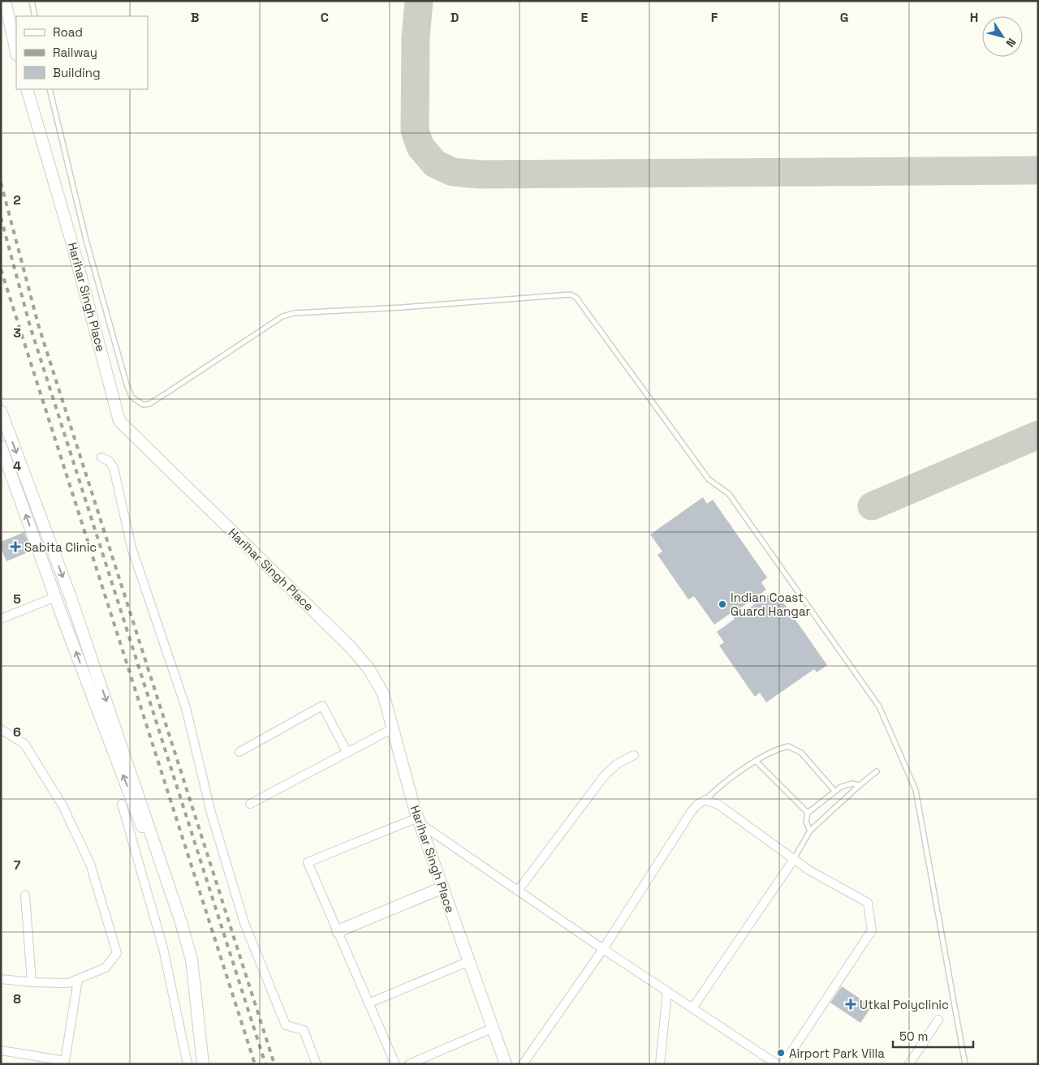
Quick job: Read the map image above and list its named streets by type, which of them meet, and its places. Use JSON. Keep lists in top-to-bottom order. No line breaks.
{"streets":{"street":["Harihar Singh Place"]},"places":{"health":["Sabita Clinic","Utkal Polyclinic"],"other":["Indian Coast Guard Hangar","Airport Park Villa"]},"legend":["Road","Railway","Building"],"scale_bar":"50 m","north":"bottom right","grid":{"columns":["B","C","D","E","F","G","H"],"rows":["2","3","4","5","6","7","8"]}}
